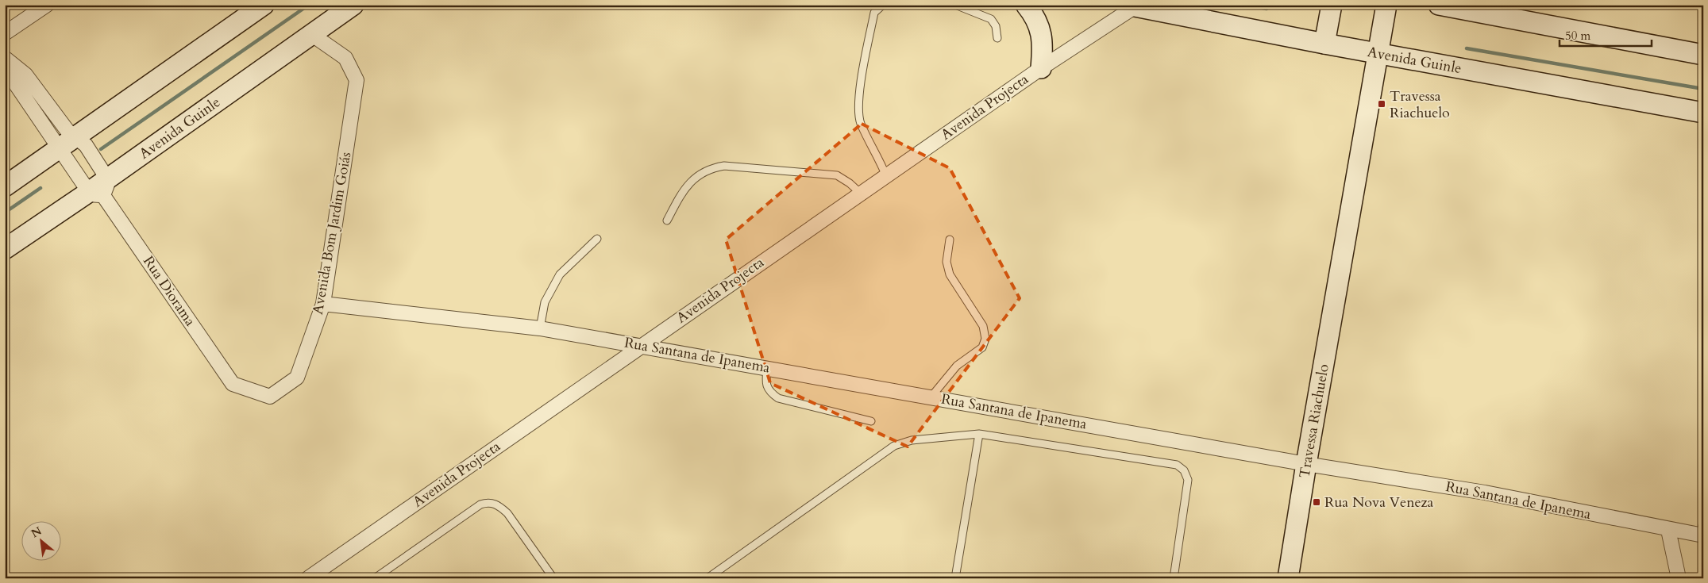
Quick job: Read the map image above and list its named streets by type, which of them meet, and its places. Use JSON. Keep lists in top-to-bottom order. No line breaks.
{"streets":{"street":["Avenida Guinle","Avenida Projecta","Avenida Bom Jardim Goiás","Rua Diorama","Rua Santana de Ipanema","Travessa Riachuelo"]},"crossings":[["Avenida Guinle","Avenida Projecta"],["Avenida Guinle","Avenida Bom Jardim Goiás"],["Avenida Guinle","Rua Diorama"],["Avenida Guinle","Travessa Riachuelo"],["Avenida Projecta","Rua Santana de Ipanema"],["Avenida Bom Jardim Goiás","Rua Diorama"],["Avenida Bom Jardim Goiás","Rua Santana de Ipanema"],["Rua Santana de Ipanema","Travessa Riachuelo"]],"places":{"transit":["Travessa Riachuelo","Rua Nova Veneza"]},"scale_bar":"50 m","north":"top left"}
